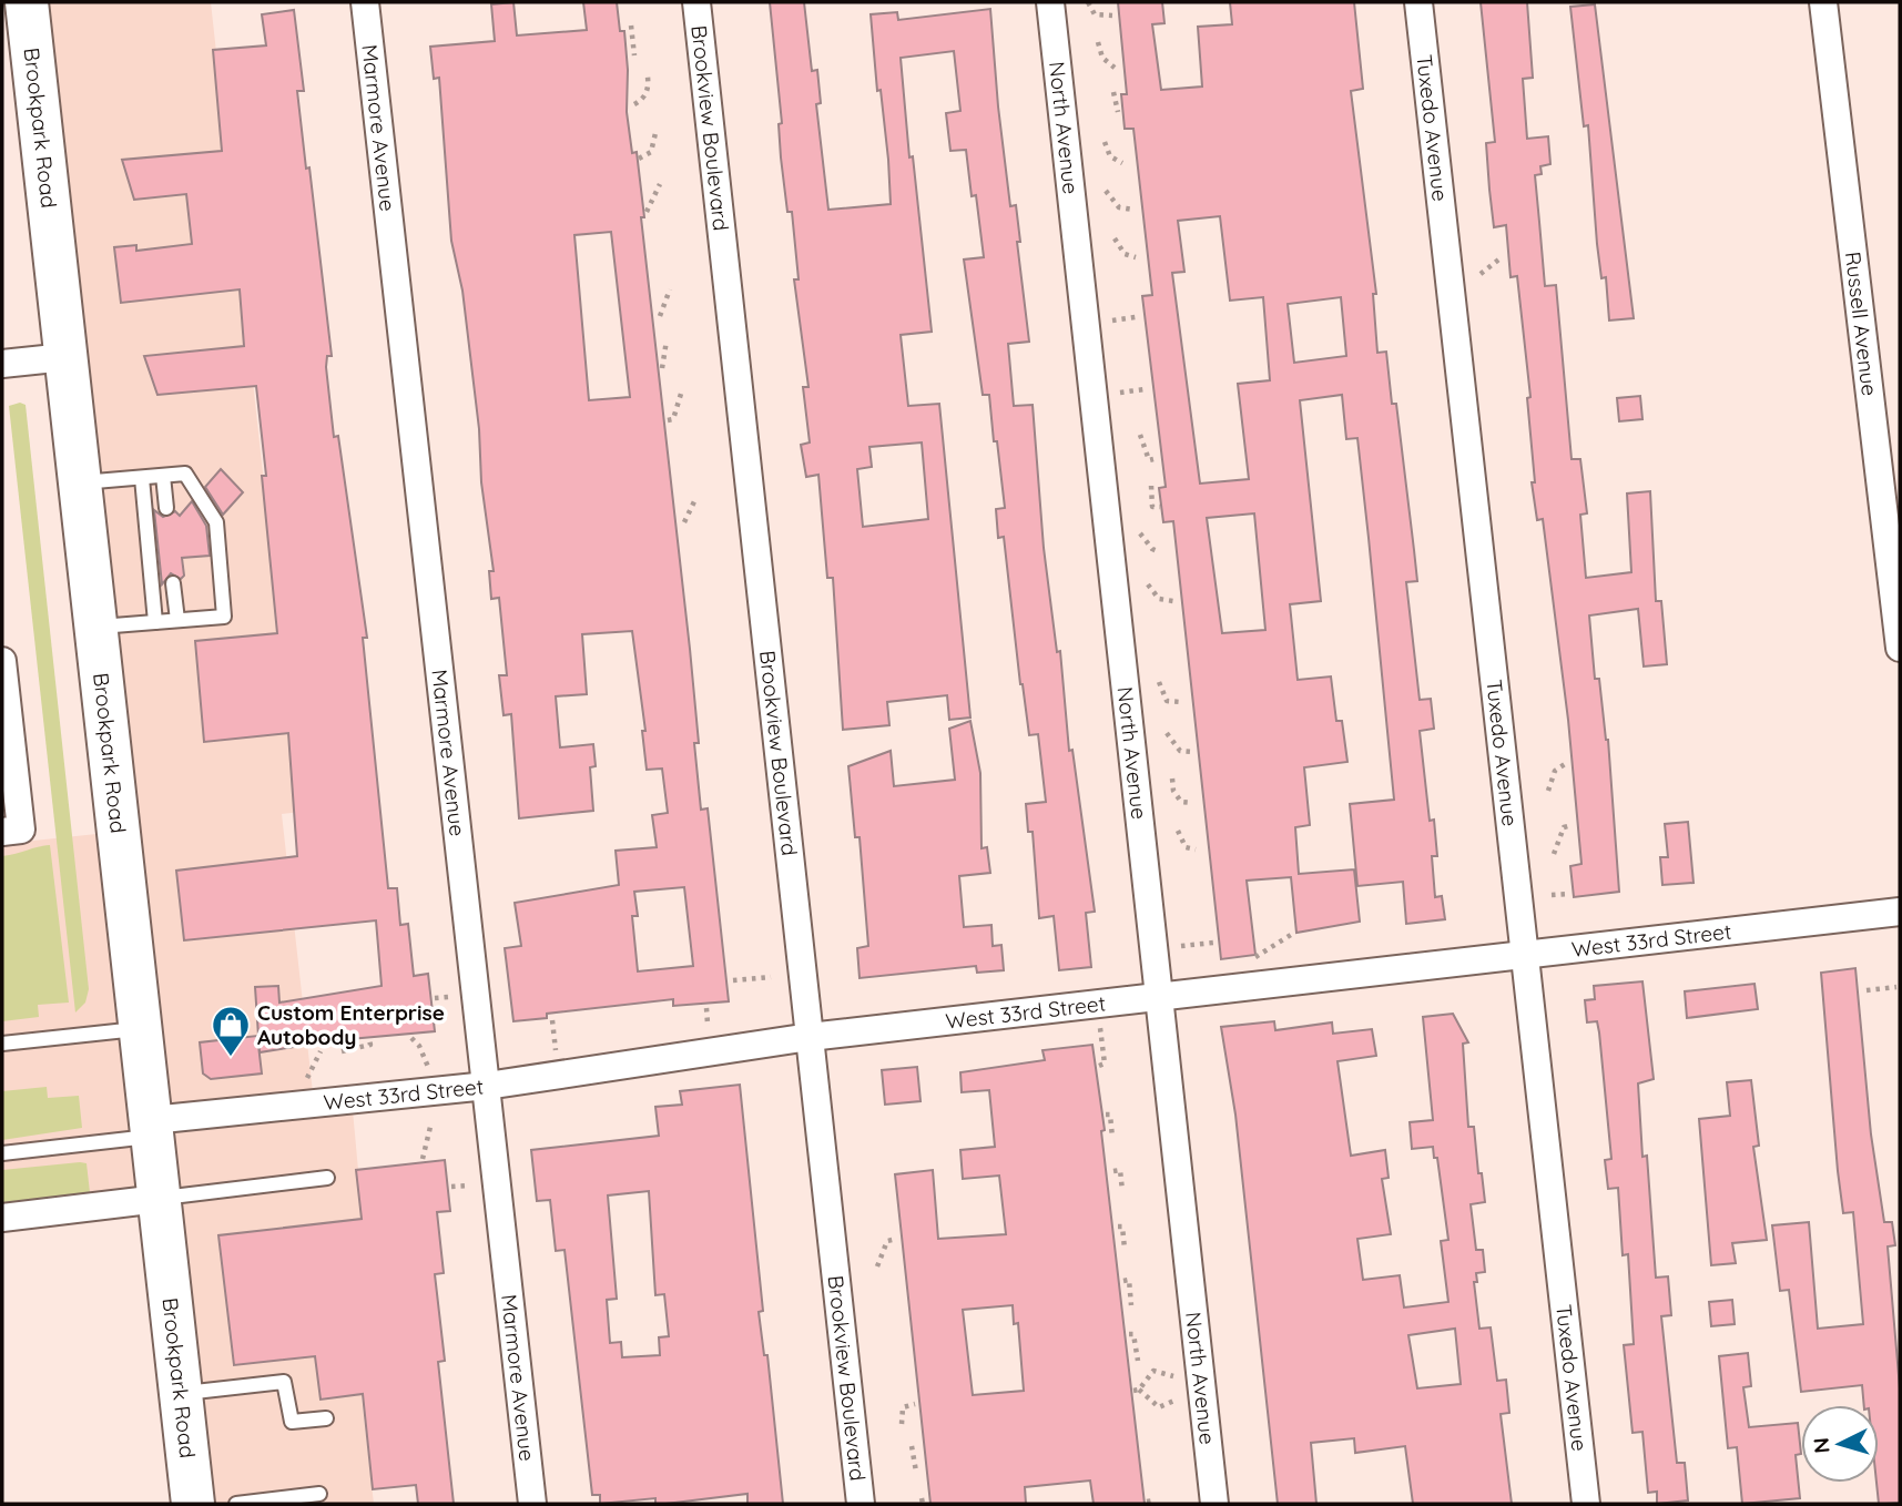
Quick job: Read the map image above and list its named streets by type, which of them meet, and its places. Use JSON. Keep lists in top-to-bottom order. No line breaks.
{"streets":{"main road":["Brookpark Road"],"street":["Brookview Boulevard","North Avenue","Tuxedo Avenue","Marmore Avenue","Russell Avenue","West 33rd Street"]},"crossings":[["Brookpark Road","West 33rd Street"],["Brookview Boulevard","West 33rd Street"],["North Avenue","West 33rd Street"],["Tuxedo Avenue","West 33rd Street"],["Marmore Avenue","West 33rd Street"]],"places":{"shop":["Custom Enterprise Autobody"]},"north":"left"}
